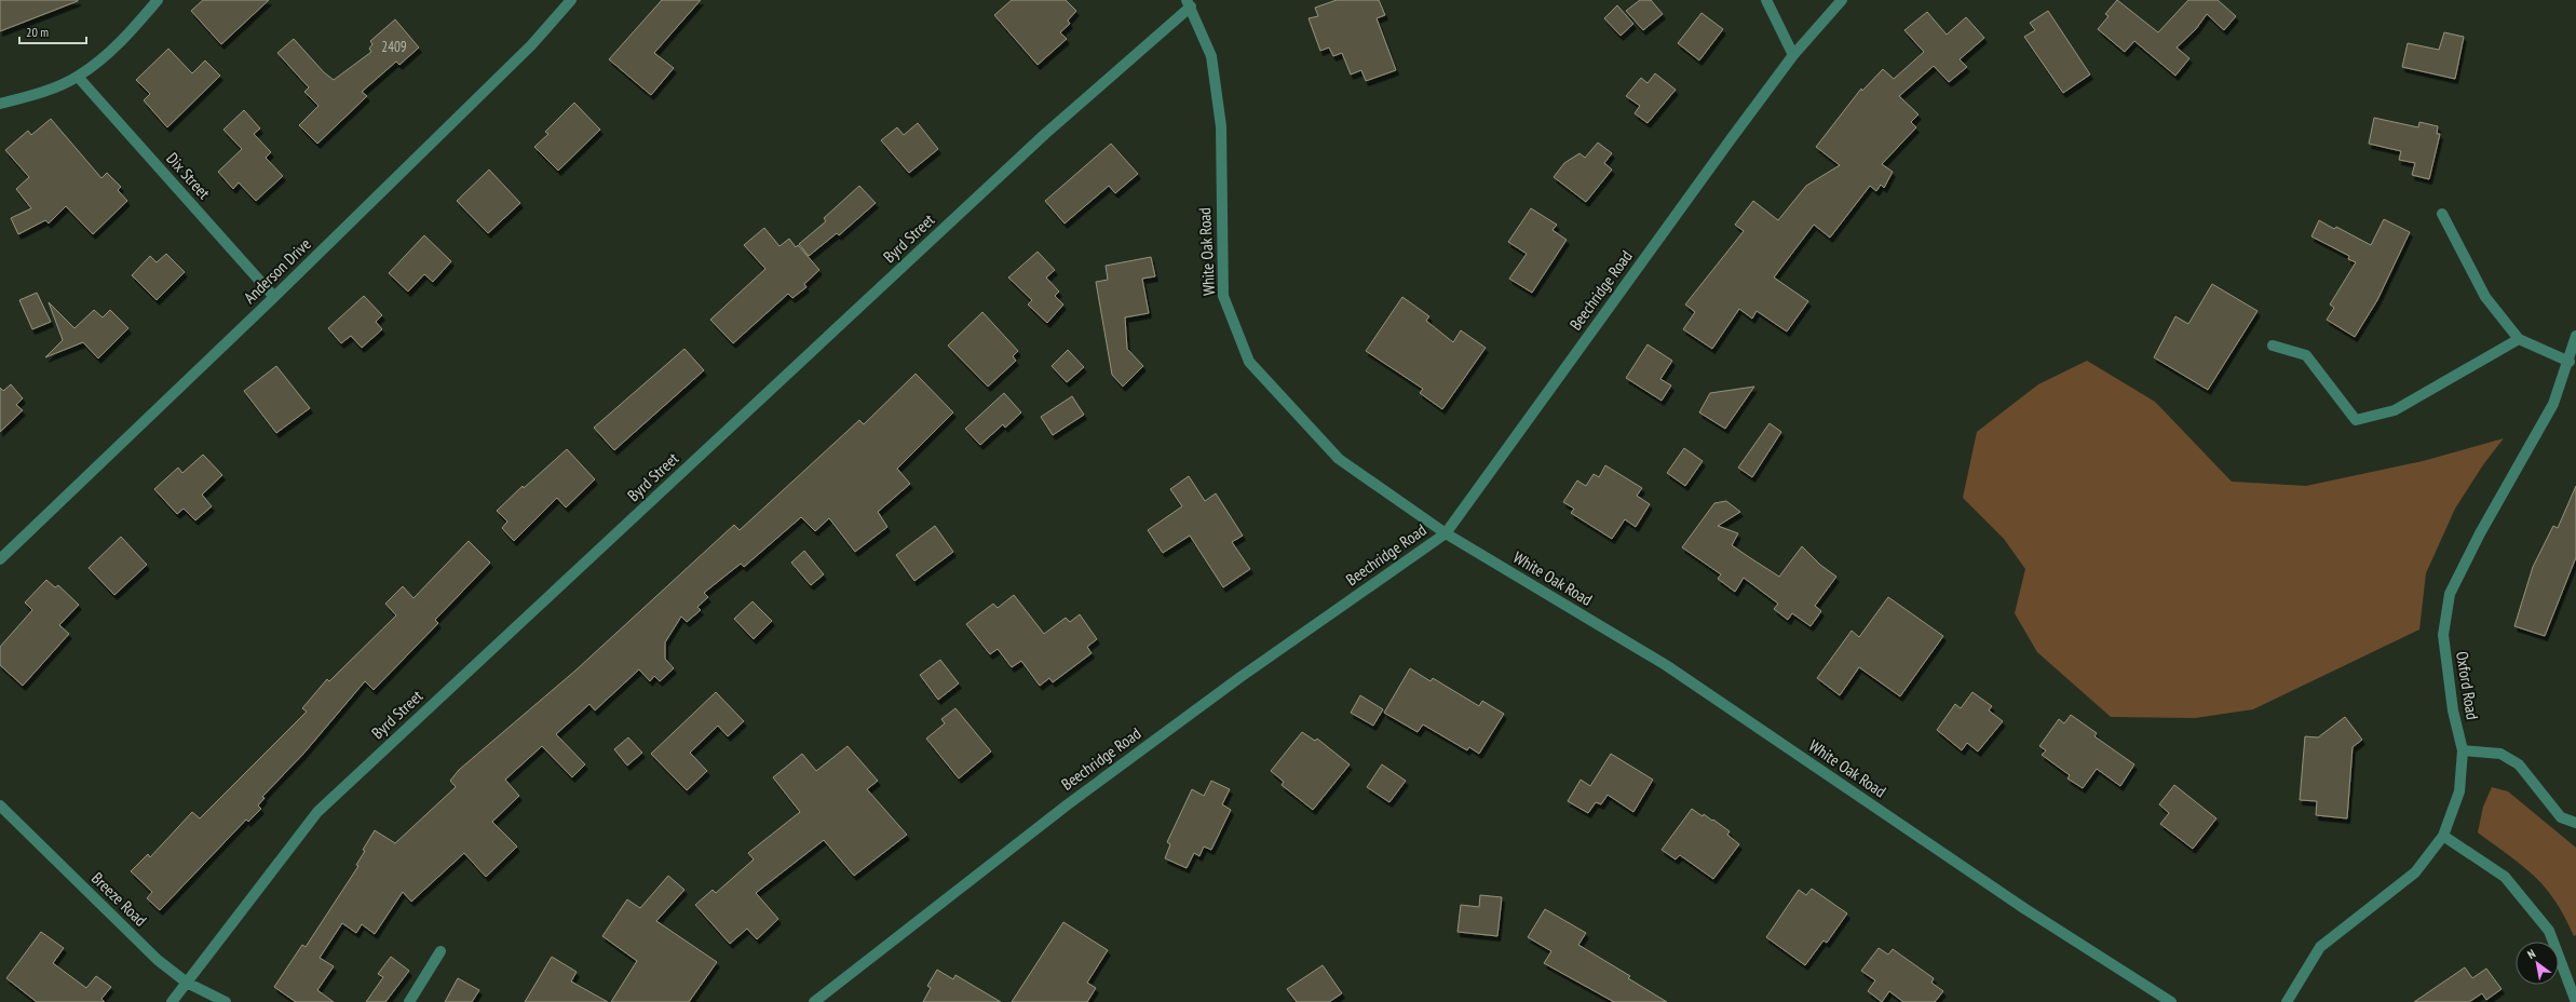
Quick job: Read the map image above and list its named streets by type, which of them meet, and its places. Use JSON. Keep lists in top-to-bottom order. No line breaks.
{"streets":{"street":["Dix Street","Byrd Street","White Oak Road","Anderson Drive","Beechridge Road","Oxford Road","Breeze Road"]},"crossings":[["Dix Street","Anderson Drive"],["Byrd Street","White Oak Road"],["Byrd Street","Breeze Road"],["White Oak Road","Beechridge Road"]],"house_numbers":["2409"],"scale_bar":"20 m","north":"top left"}
